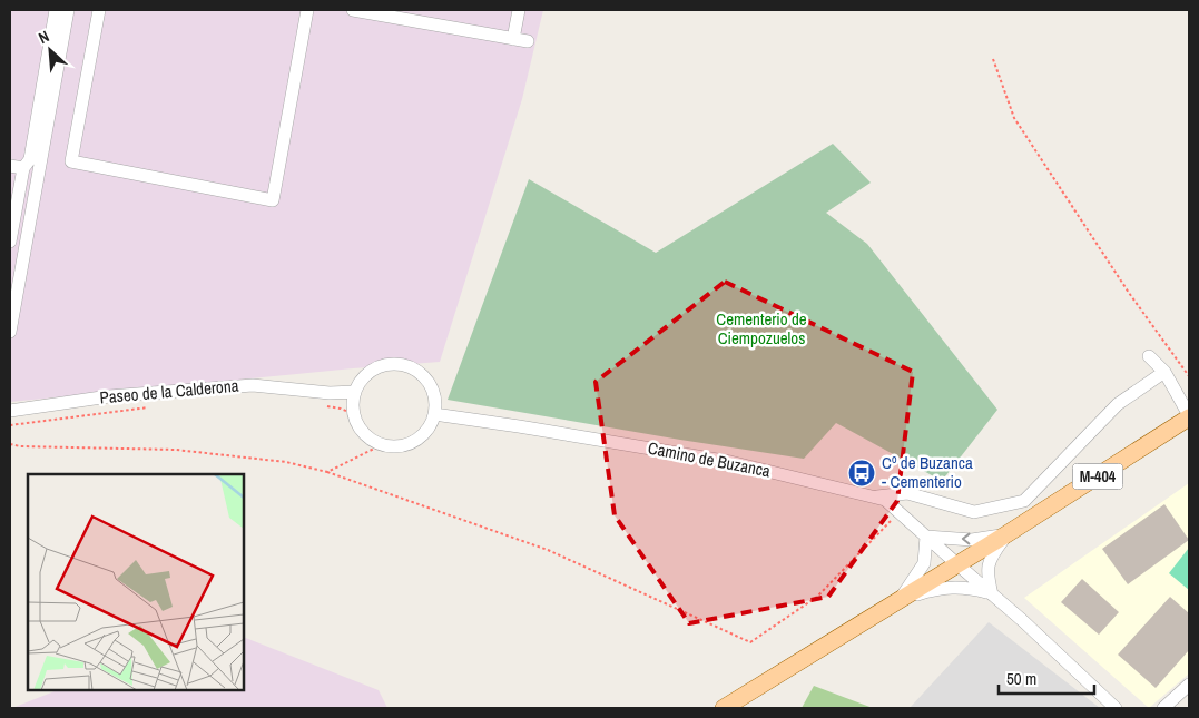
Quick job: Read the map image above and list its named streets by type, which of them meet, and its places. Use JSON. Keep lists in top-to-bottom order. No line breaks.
{"streets":{"main road":["M-404"],"street":["Paseo de la Calderona","Camino de Buzanca"]},"crossings":[["Paseo de la Calderona","Camino de Buzanca"],["Camino de Buzanca","M-404"]],"parks":["Cementerio de Ciempozuelos"],"places":{"bus stop":["Cº de Buzanca - Cementerio"]},"scale_bar":"50 m","north":"top left"}
